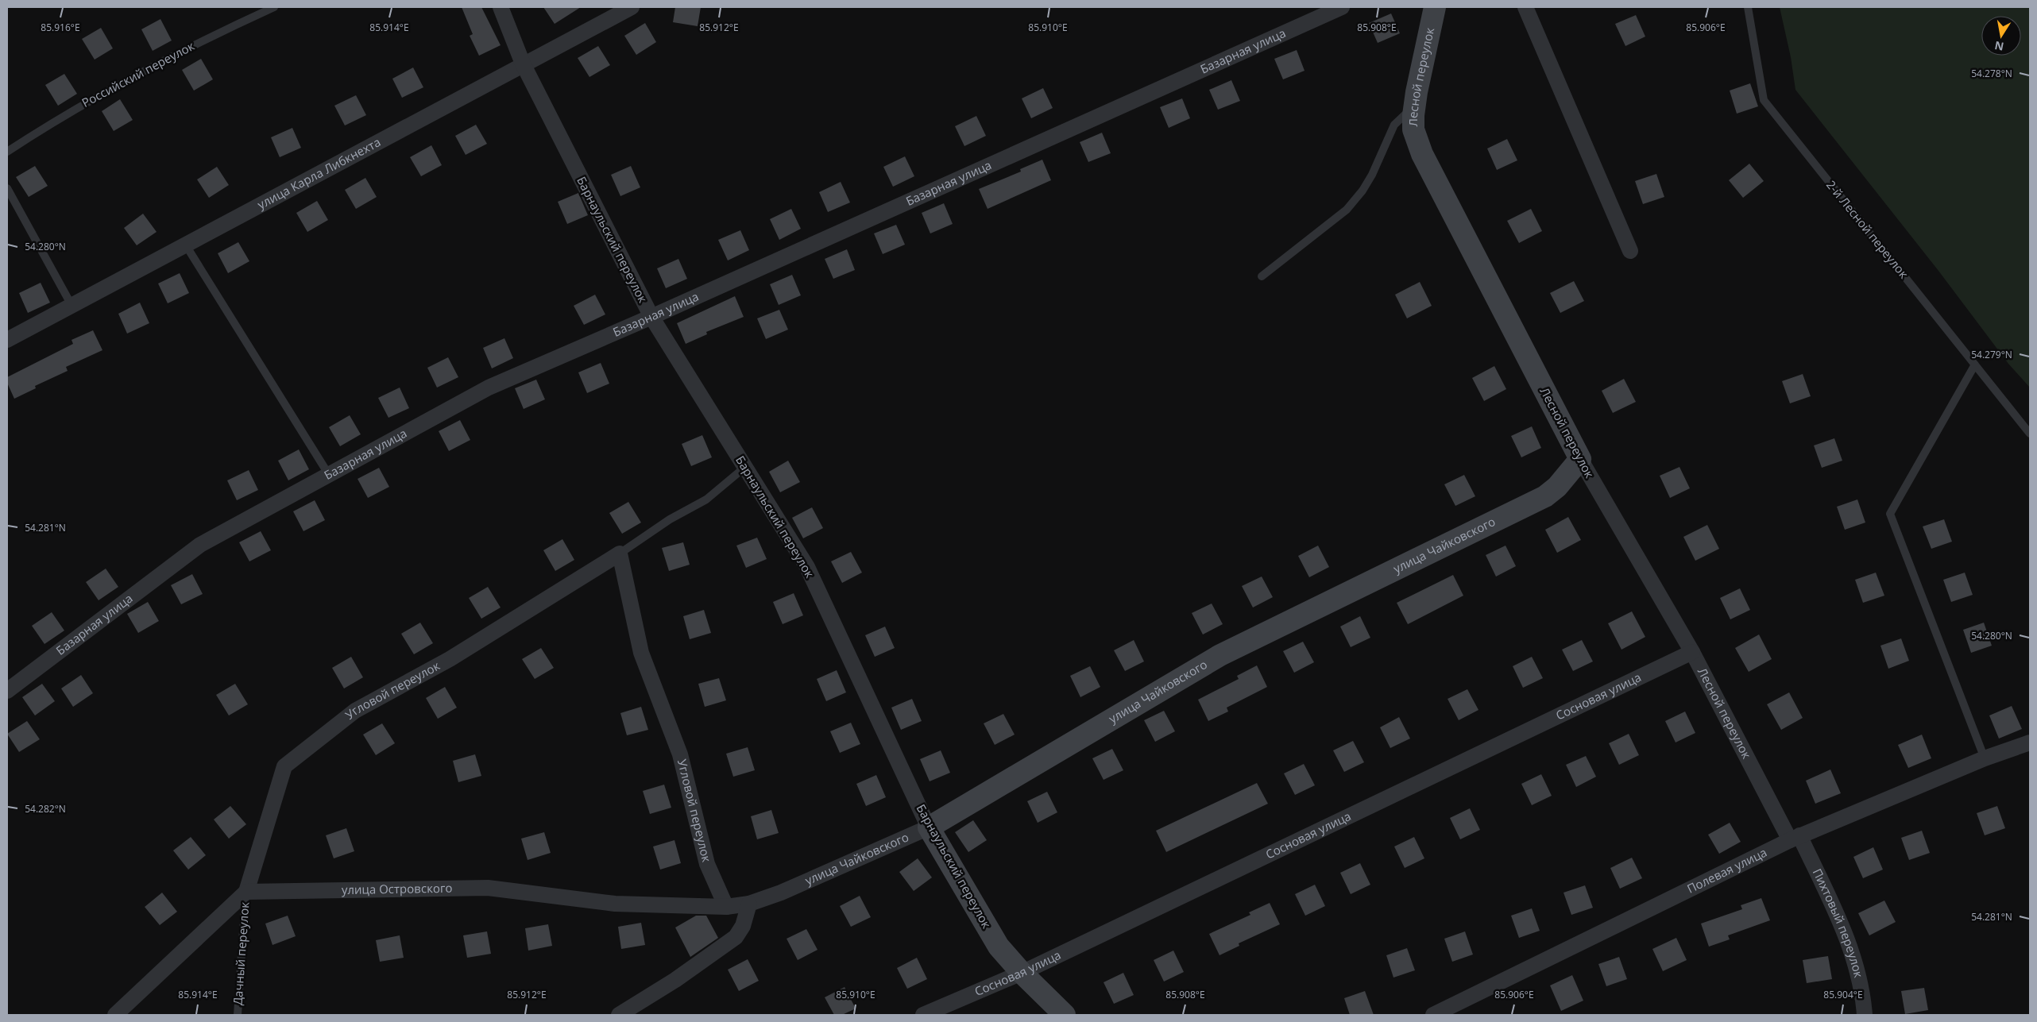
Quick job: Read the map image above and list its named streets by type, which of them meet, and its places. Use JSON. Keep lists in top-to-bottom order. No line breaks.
{"streets":{"street":["Базарная улица","Лесной переулок","улица Карла Либкнехта","Барнаульский переулок","улица Чайковского","Угловой переулок","Сосновая улица","Полевая улица","улица Островского","Пихтовый переулок"],"lane":["Российский переулок","2-й Лесной переулок","Дачный переулок"]},"crossings":[["Базарная улица","Барнаульский переулок"],["Лесной переулок","улица Чайковского"],["Лесной переулок","Сосновая улица"],["Лесной переулок","Полевая улица"],["Лесной переулок","Пихтовый переулок"],["улица Карла Либкнехта","Барнаульский переулок"],["Барнаульский переулок","улица Чайковского"],["Барнаульский переулок","Угловой переулок"],["Барнаульский переулок","Сосновая улица"],["улица Чайковского","Угловой переулок"],["улица Чайковского","улица Островского"],["Угловой переулок","улица Островского"],["Угловой переулок","Дачный переулок"],["Полевая улица","Пихтовый переулок"],["улица Островского","Дачный переулок"]],"north":"bottom","coordinates":["85.916°E","85.914°E","85.912°E","85.910°E","85.908°E","85.906°E","54.278°N","54.280°N","54.279°N","54.281°N","54.282°N","85.904°E"]}
